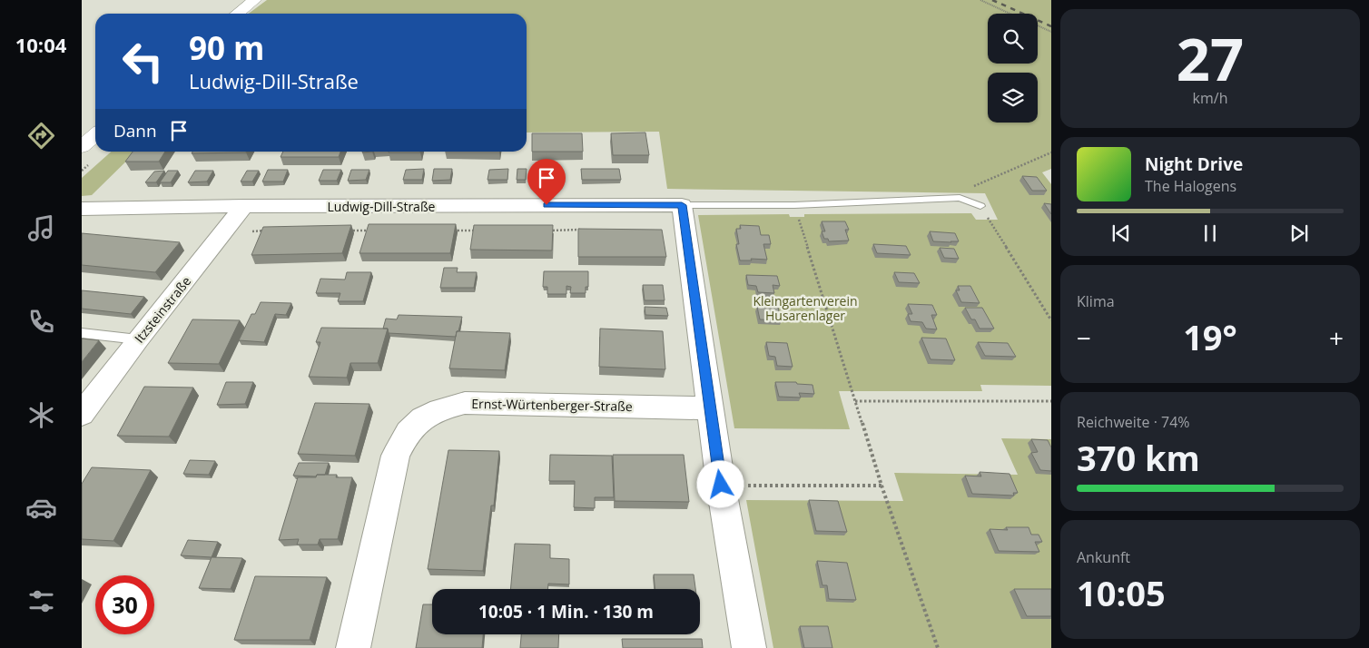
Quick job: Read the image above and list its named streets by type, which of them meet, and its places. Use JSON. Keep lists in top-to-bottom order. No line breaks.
{"streets":{"street":["Ludwig-Dill-Straße","Itzsteinstraße","Ernst-Würtenberger-Straße"]},"crossings":[["Ludwig-Dill-Straße","Itzsteinstraße"]],"parks":["Kleingartenverein Husarenlager"],"page":{"tabs":"10:04","tile":[["27","km/h"],"Klima",["Reichweite · 74%","370 km"],["Ankunft","10:05"]],"turn":["90 m","Ludwig-Dill-Straße"],"then":"Dann","song":["Night Drive","The Halogens"],"heat":["−","19°","+"],"limit":"30","trip":"10:05 · 1 Min. · 130 m"}}
